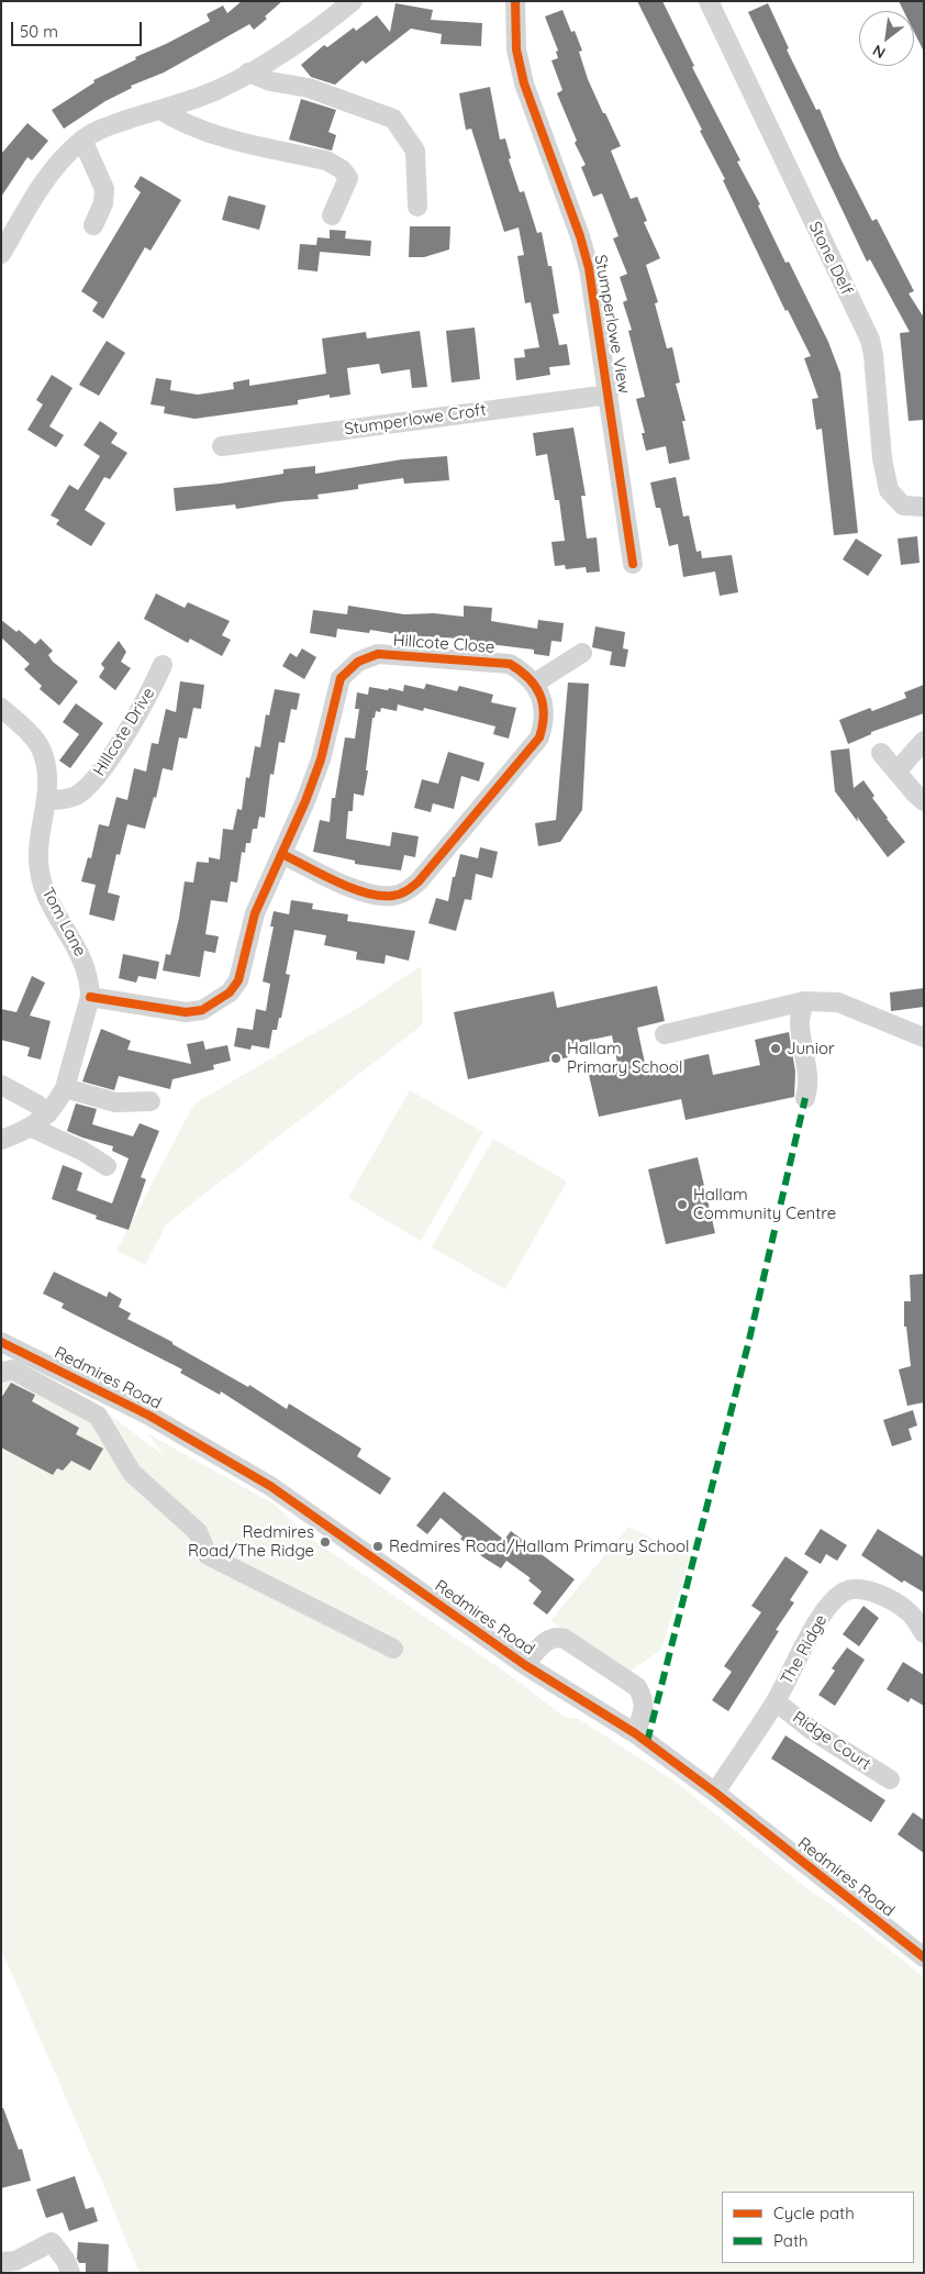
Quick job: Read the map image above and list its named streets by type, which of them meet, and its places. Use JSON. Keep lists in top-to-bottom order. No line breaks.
{"streets":{"street":["Stone Delf","Stumperlowe View","Stumperlowe Croft","Hillcote Close","Hillcote Drive","Tom Lane","Redmires Road","The Ridge","Ridge Court"]},"crossings":[["Stumperlowe View","Stumperlowe Croft"],["Hillcote Close","Tom Lane"],["Hillcote Drive","Tom Lane"],["Redmires Road","The Ridge"],["The Ridge","Ridge Court"]],"places":["Junior","Hallam Primary School","Hallam Community Centre","Redmires Road/The Ridge","Redmires Road/Hallam Primary School"],"legend":["Cycle path","Path"],"scale_bar":"50 m","north":"bottom left"}
